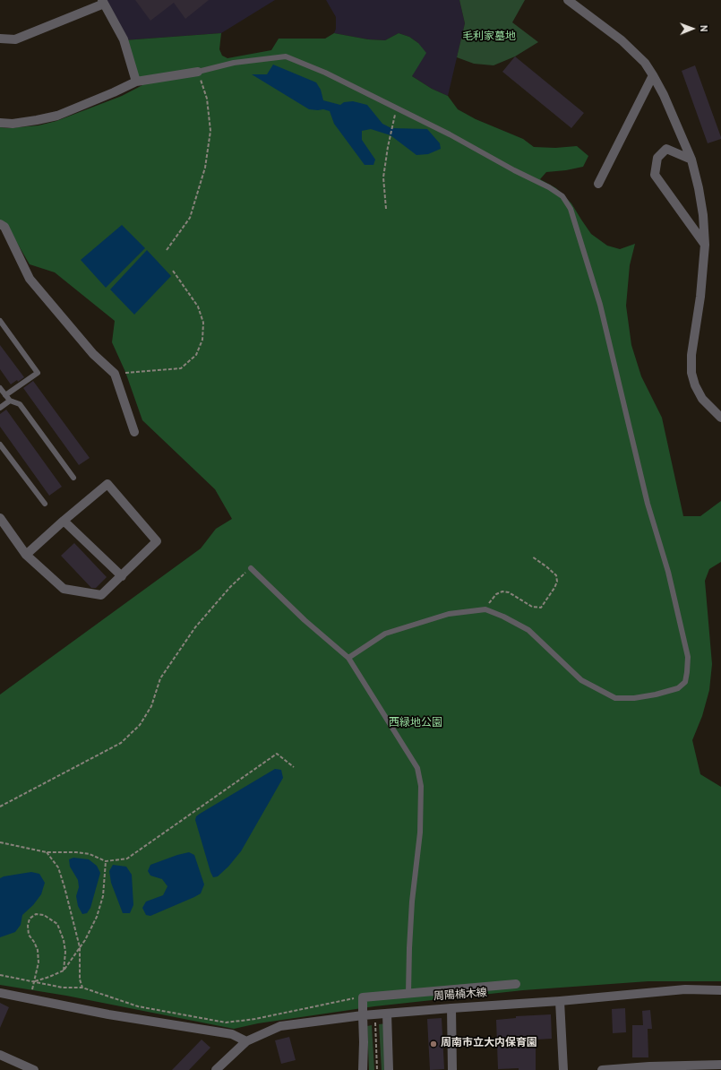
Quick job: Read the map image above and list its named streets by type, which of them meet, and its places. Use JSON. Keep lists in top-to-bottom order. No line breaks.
{"streets":{"street":["周陽楠木線"]},"parks":["毛利家墓地","西緑地公園"],"places":["周南市立大内保育園"],"north":"right"}
